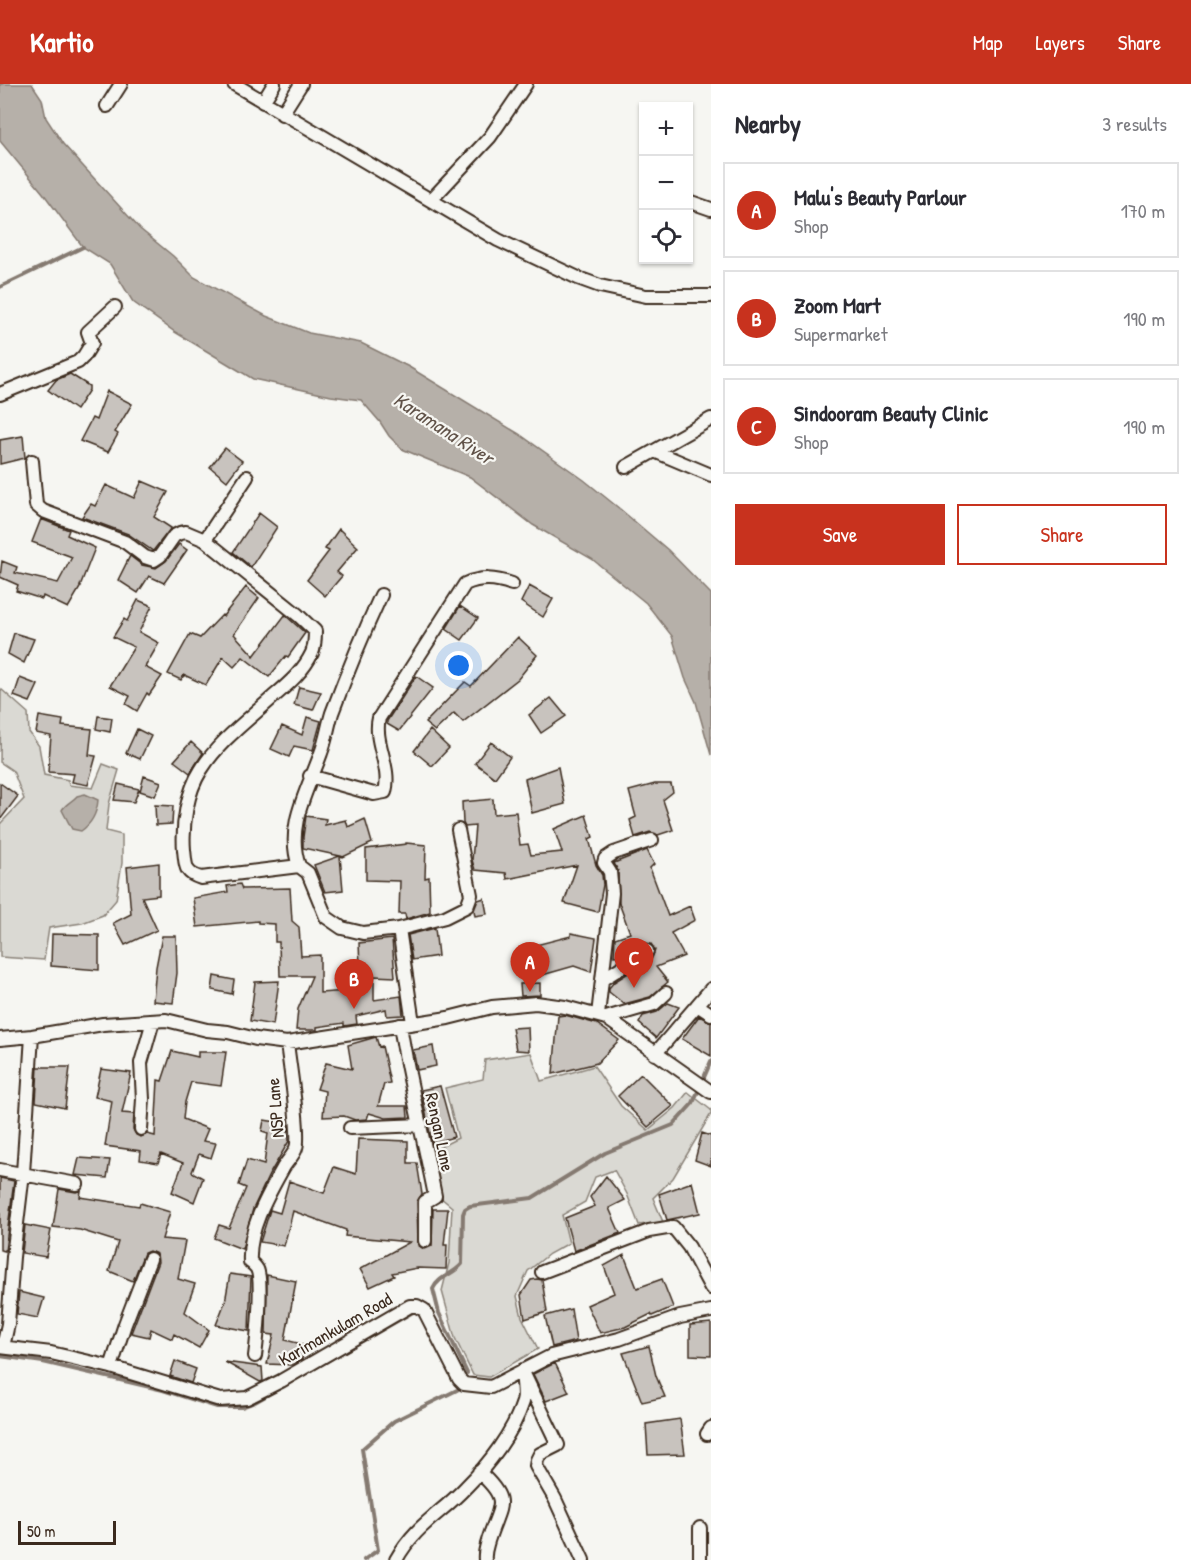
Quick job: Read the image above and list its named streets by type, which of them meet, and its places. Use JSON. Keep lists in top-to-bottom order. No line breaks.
{"streets":{"street":["NSP Lane","Rengan Lane","Karimankulam Road"]},"water":["Karamana River"],"scale_bar":"50 m","page":{"header":"Kartio","nav":["Map","Layers","Share"],"heading":["Nearby","3 results"],"map_buttons":["+","−"],"list":[{"mark":"A","name":"Malu's Beauty Parlour","note":"Shop","value":"170 m"},{"mark":"B","name":"Zoom Mart","note":"Supermarket","value":"190 m"},{"mark":"C","name":"Sindooram Beauty Clinic","note":"Shop","value":"190 m"}],"buttons":["Save","Share"],"pins":["C","A","B"],"scale":"50 m"}}
